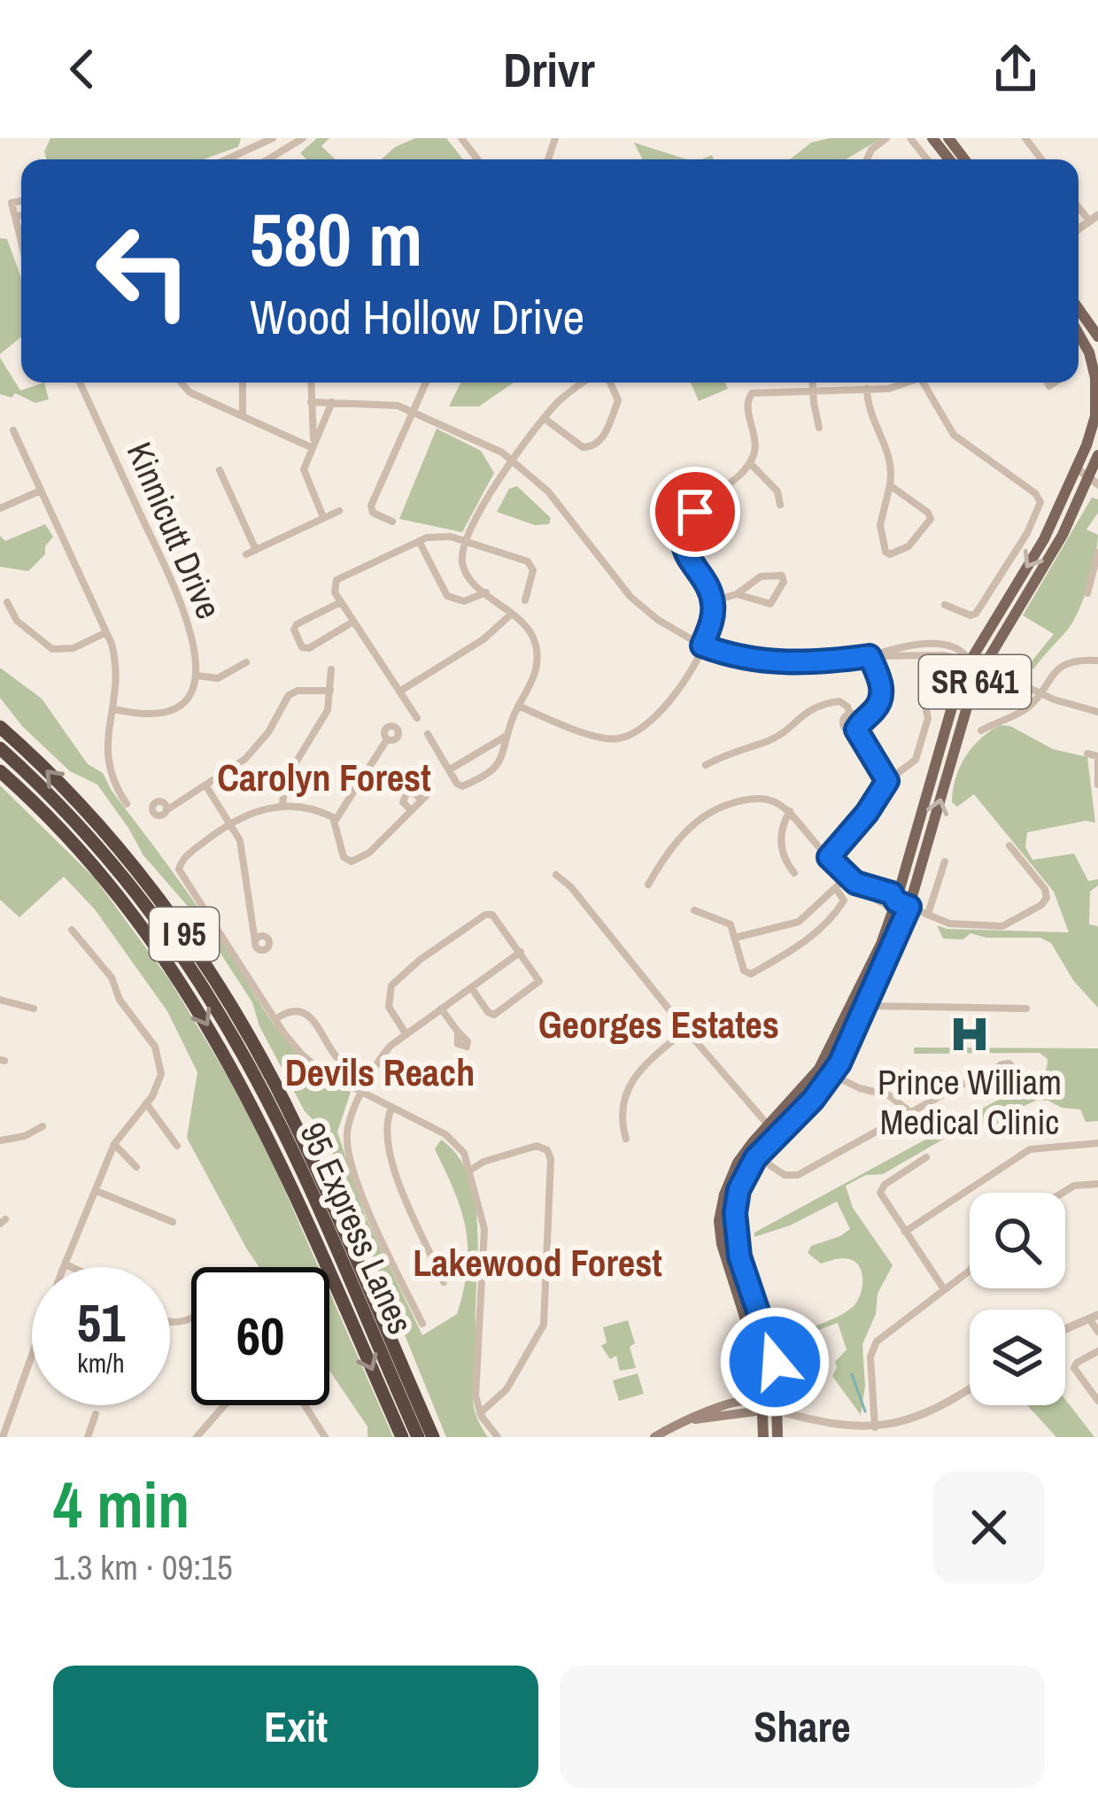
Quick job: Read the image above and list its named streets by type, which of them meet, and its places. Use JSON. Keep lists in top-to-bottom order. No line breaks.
{"streets":{"highway":["I 95","95 Express Lanes"],"main road":["SR 641"],"street":["Kinnicutt Drive"]},"districts":["Carolyn Forest","Georges Estates","Devils Reach","Lakewood Forest"],"places":{"hospital":["Prince William Medical Clinic"]},"page":{"header":"Drivr","turn":["580 m","Wood Hollow Drive"],"speed":"51 km/h","limit":"60","heading":["4 min","1.3 km · 09:15"],"buttons":["Exit","Share"]}}
